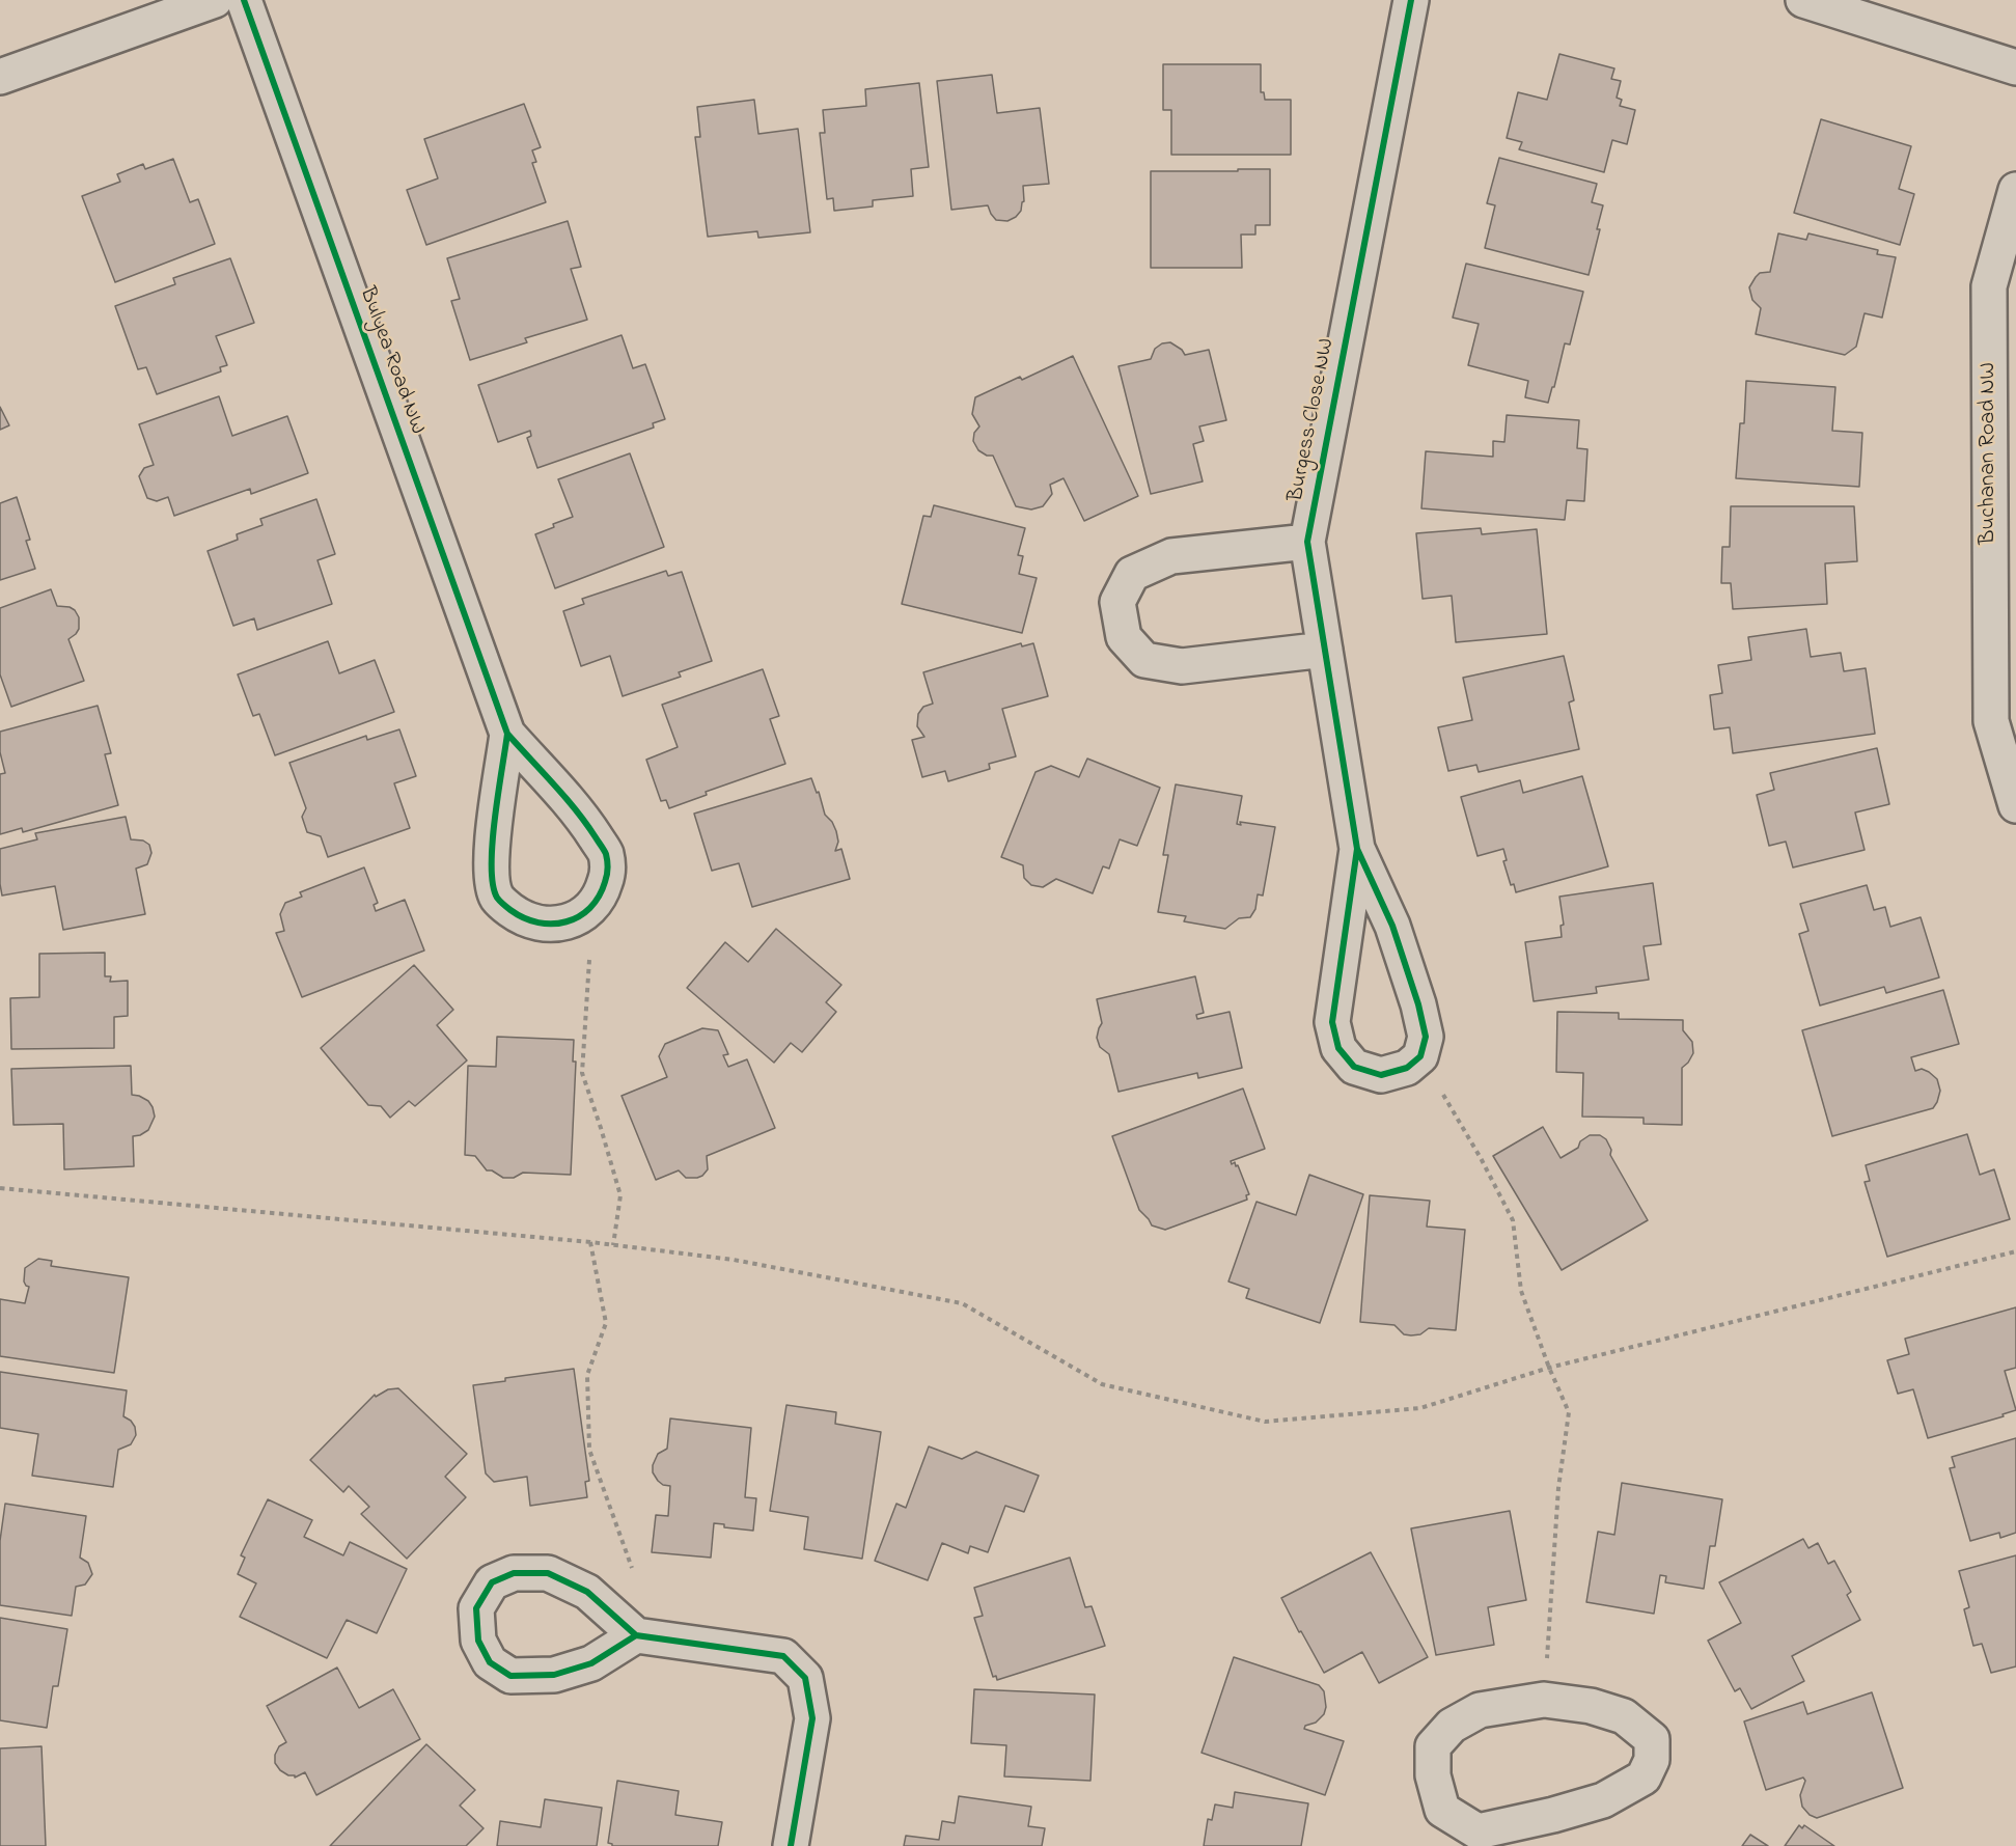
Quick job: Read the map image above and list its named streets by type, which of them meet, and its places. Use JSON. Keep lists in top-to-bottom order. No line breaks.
{"streets":{"street":["Bulyea Road NW","Burgess Close NW","Buchanan Road NW"]}}
